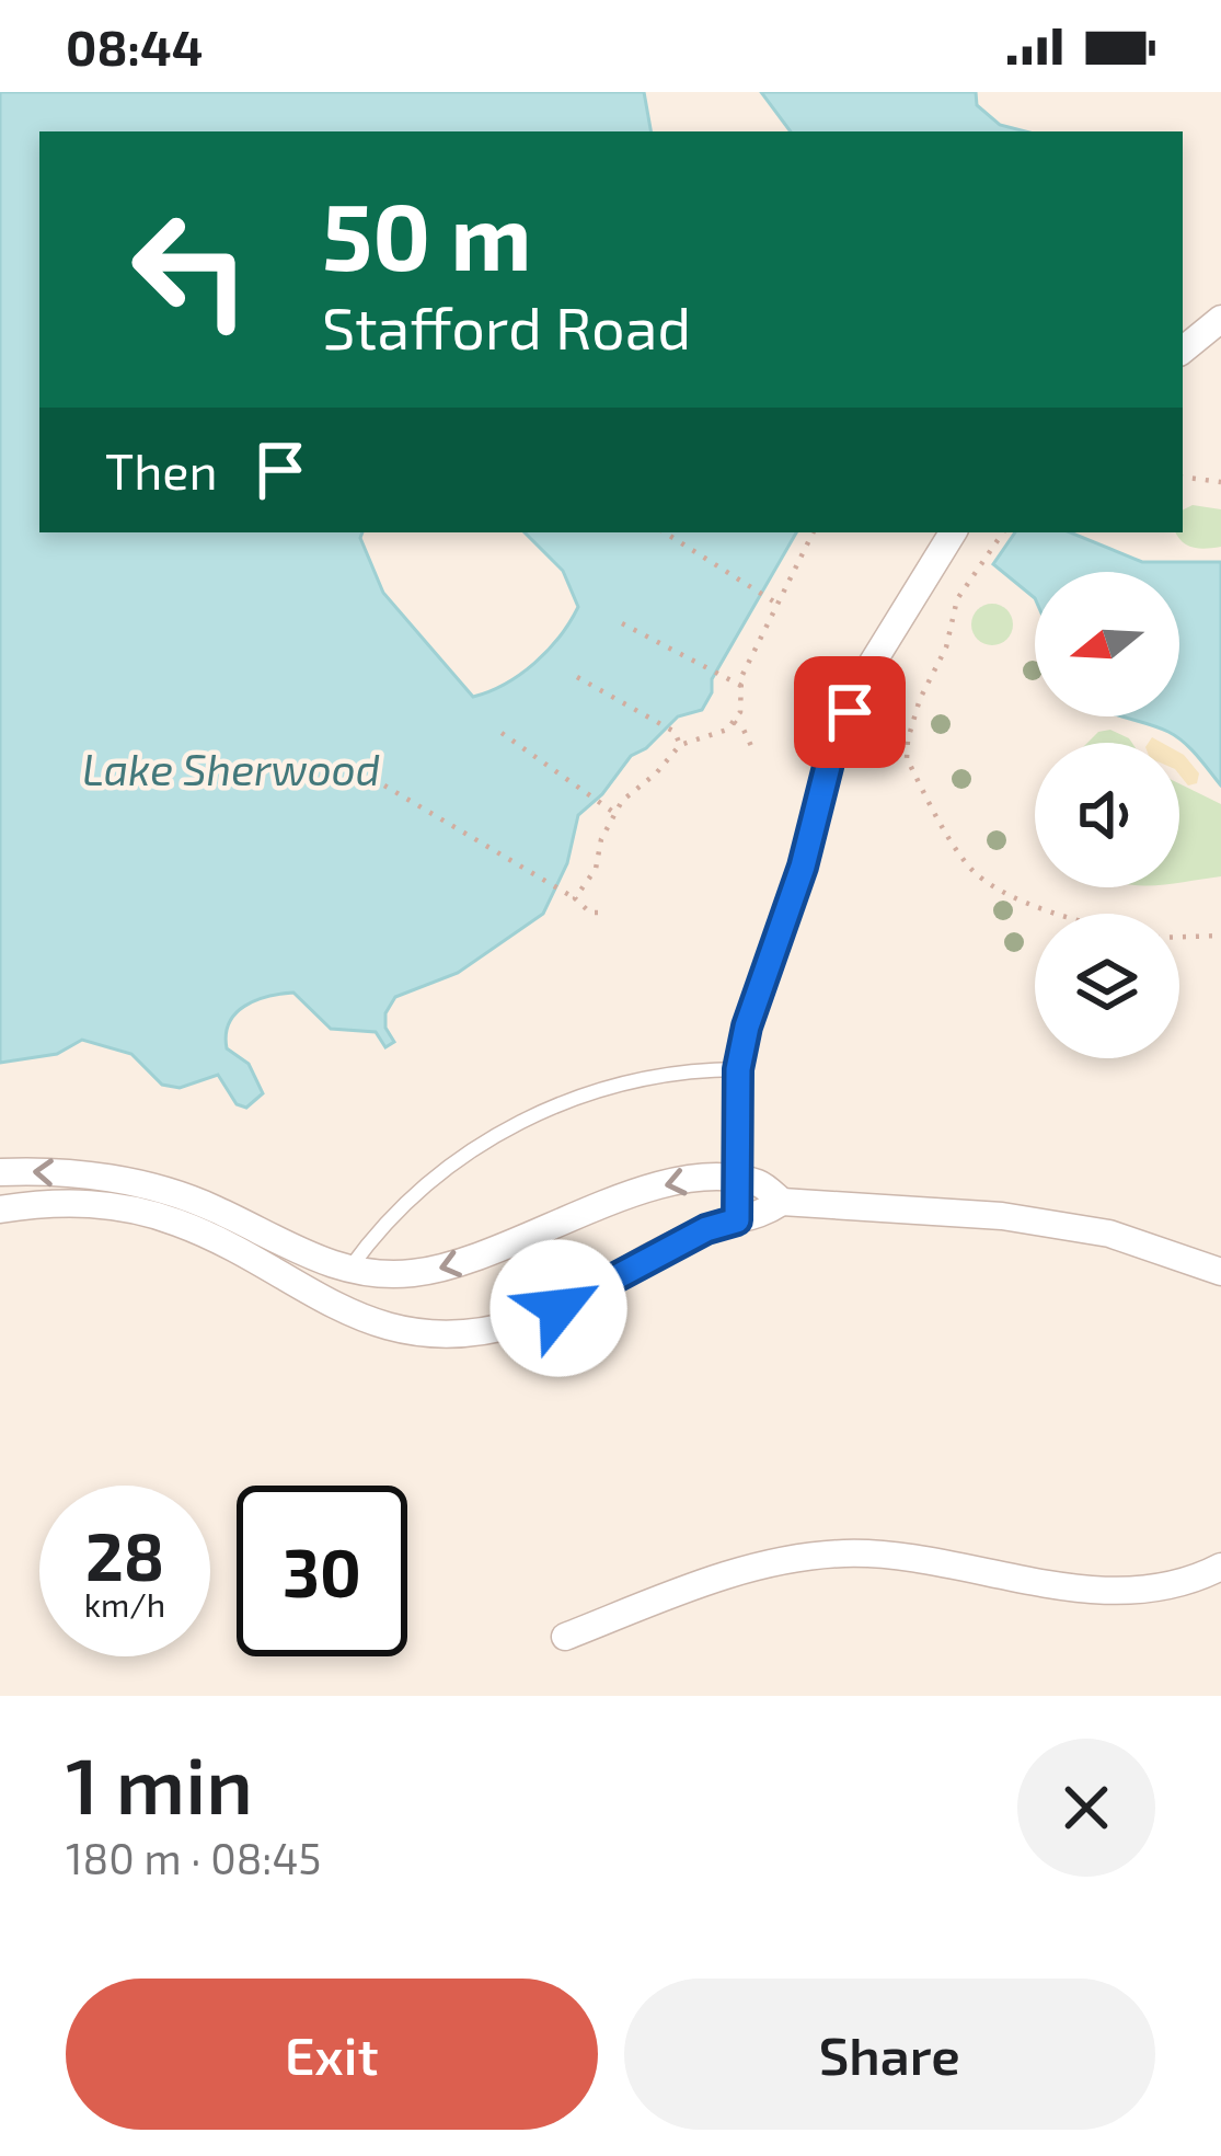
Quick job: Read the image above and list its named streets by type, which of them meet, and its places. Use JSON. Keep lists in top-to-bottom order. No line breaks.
{"water":["Lake Sherwood"],"north":"left","page":{"status":"08:44","turn":["50 m","Stafford Road"],"then":"Then","speed":"28 km/h","limit":"30","heading":["1 min","180 m · 08:45"],"buttons":["Exit","Share"]}}
